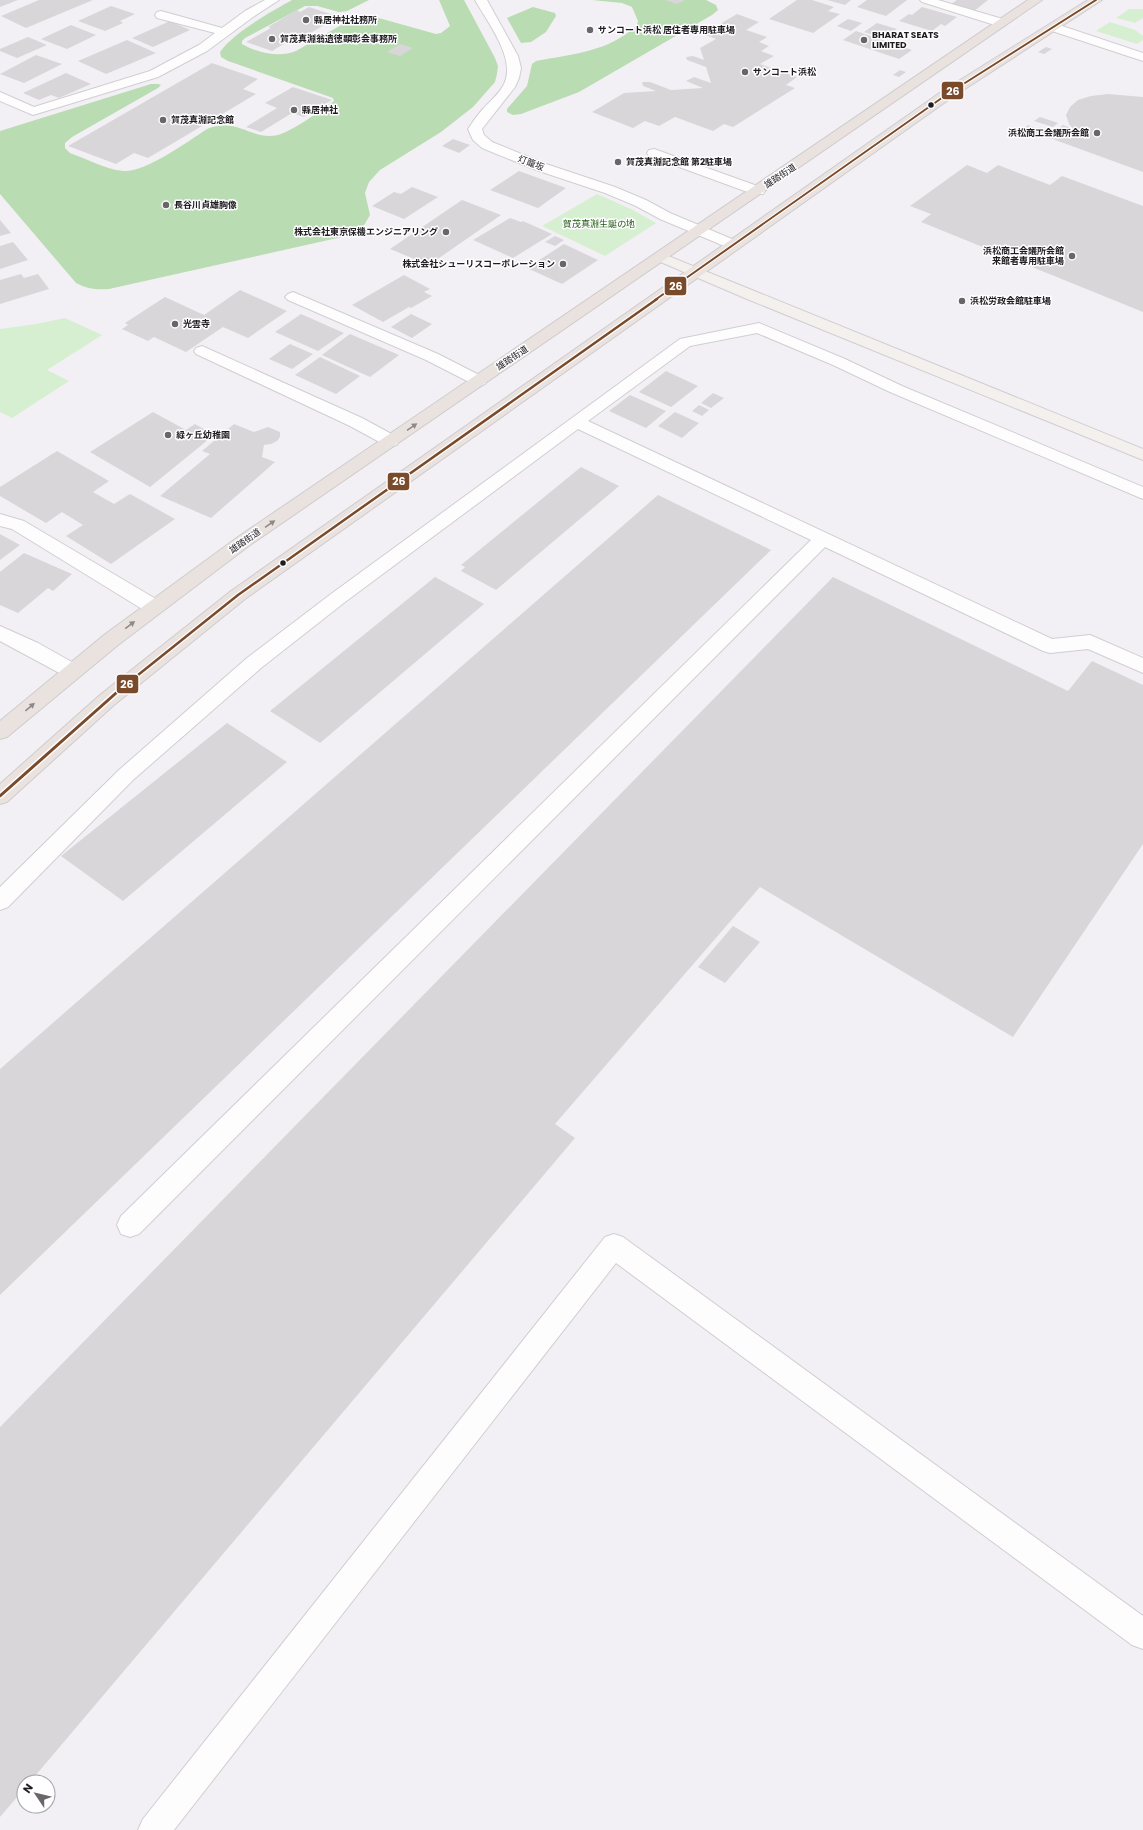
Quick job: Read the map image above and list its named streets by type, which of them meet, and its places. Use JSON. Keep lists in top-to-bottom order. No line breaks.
{"streets":{"main road":["雄踏街道"],"street":["灯籠坂"]},"crossings":[["灯籠坂","雄踏街道"]],"parks":["賀茂真淵生誕の地"],"places":["縣居神社社務所","サンコート浜松 居住者専用駐車場","賀茂真淵翁遺徳顕彰会事務所","BHARAT SEATS LIMITED","サンコート浜松","縣居神社","賀茂真淵記念館","浜松商工会議所会館","賀茂真淵記念館 第2駐車場","長谷川貞雄胸像","株式会社東京保機エンジニアリング","浜松商工会議所会館 来館者専用駐車場","株式会社シューリスコーポレーション","浜松労政会館駐車場","光雲寺","緑ヶ丘幼稚園"],"lines":["transit line 26"],"north":"top left"}
